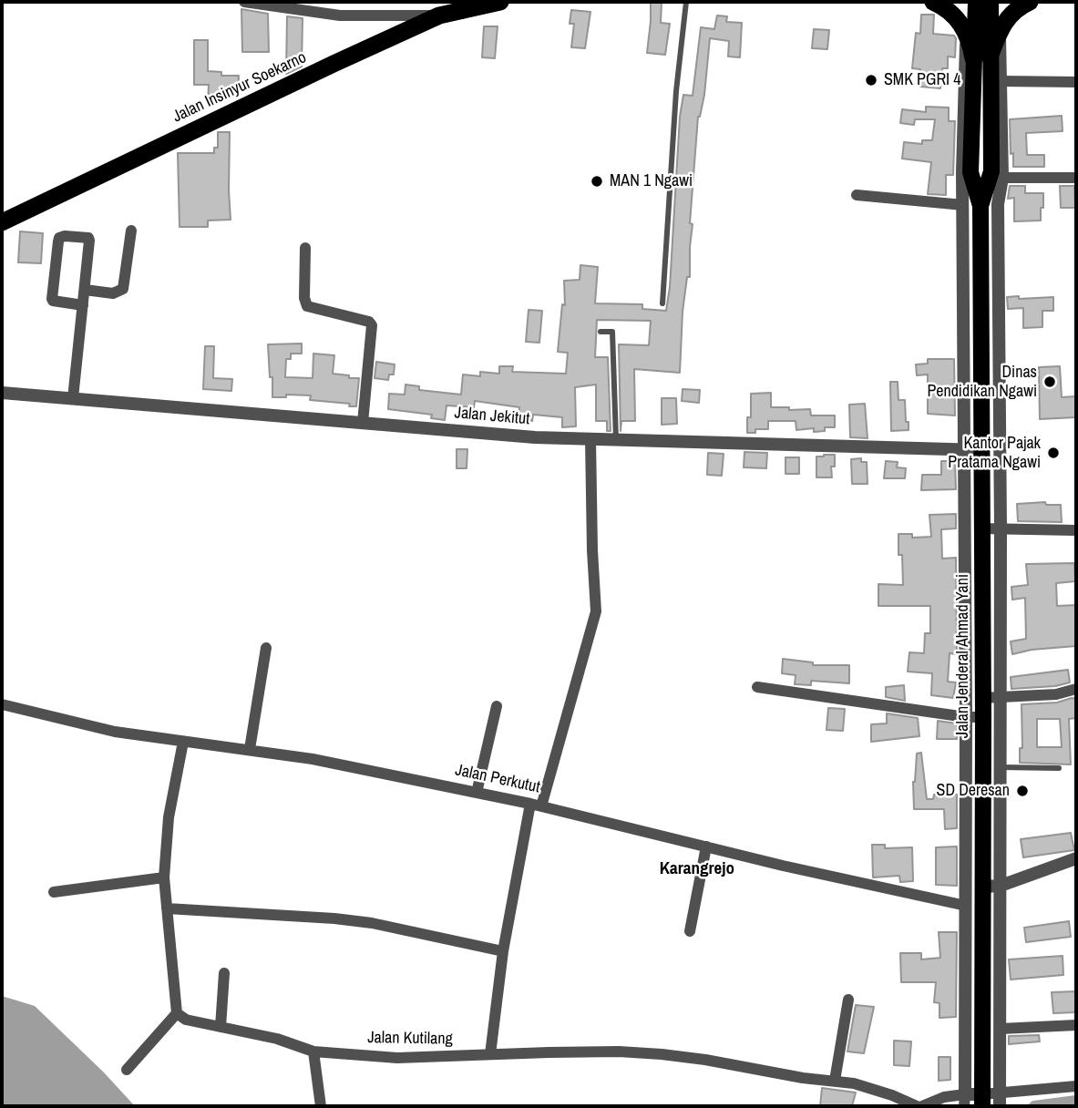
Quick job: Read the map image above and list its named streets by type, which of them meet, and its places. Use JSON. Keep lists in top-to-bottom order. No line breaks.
{"streets":{"highway":["Jalan Insinyur Soekarno"],"main road":["Jalan Jenderal Ahmad Yani"],"street":["Jalan Jekitut","Jalan Perkutut","Jalan Kutilang"]},"crossings":[["Jalan Jekitut","Jalan Jenderal Ahmad Yani"],["Jalan Jenderal Ahmad Yani","Jalan Perkutut"]],"districts":["Karangrejo"],"places":["SMK PGRI 4","MAN 1 Ngawi","Dinas Pendidikan Ngawi","Kantor Pajak Pratama Ngawi","SD Deresan"]}
